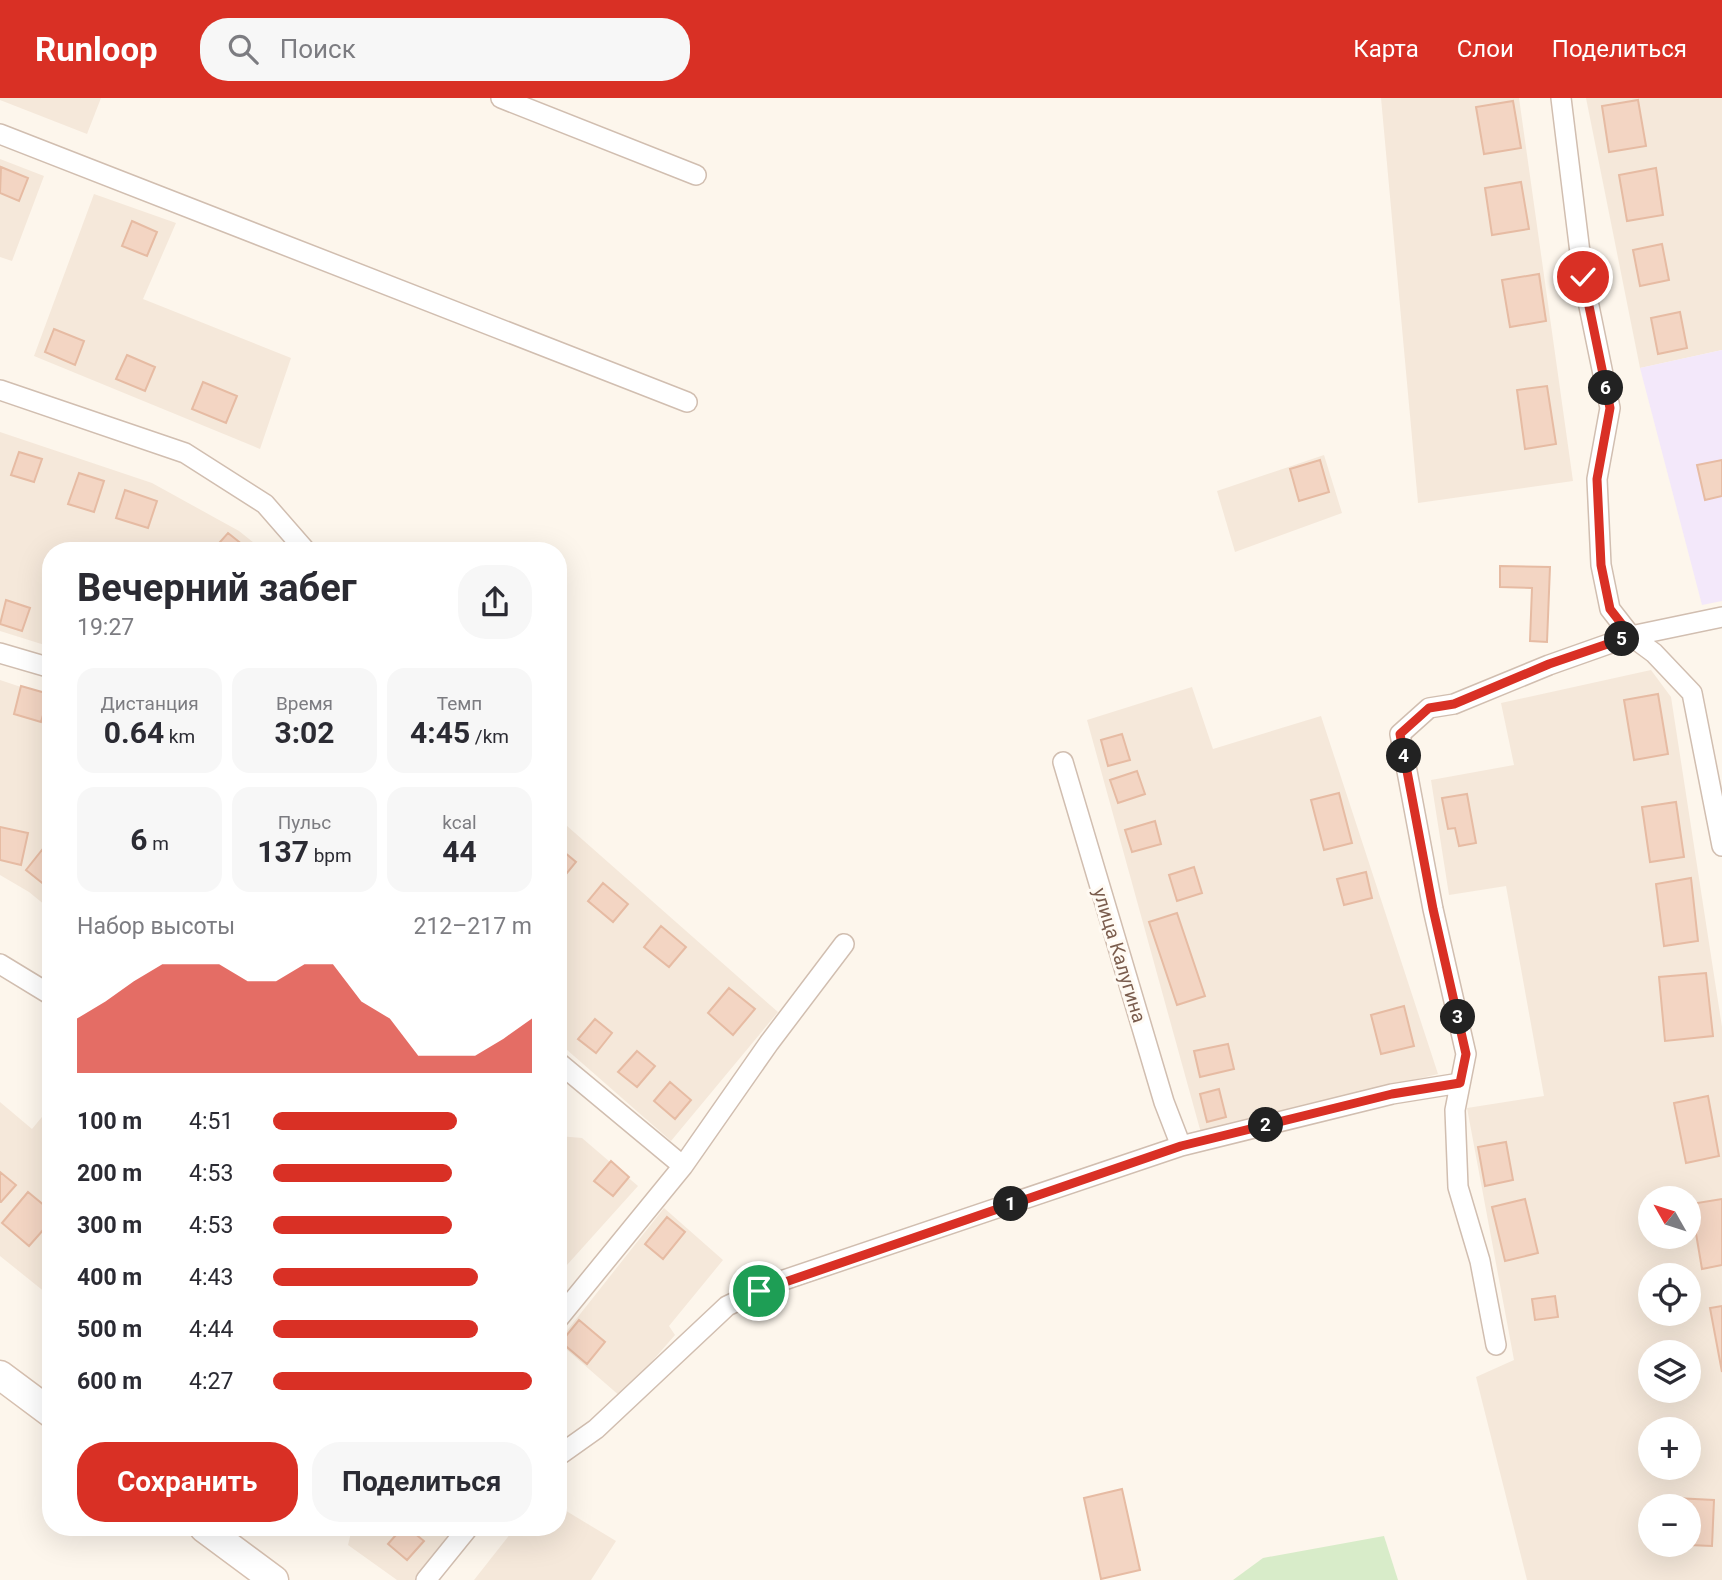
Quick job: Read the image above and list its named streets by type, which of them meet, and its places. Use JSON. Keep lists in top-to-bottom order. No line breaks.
{"streets":{"street":["улица Калугина"]},"north":"top left","page":{"header":"Runloop","search":"Поиск","nav":["Карта","Слои","Поделиться"],"pins":["6","5","4","3","2","1"],"heading":["Вечерний забег","19:27"],"stats":[["Дистанция","0.64 km"],["Время","3:02"],["Темп","4:45 /km"],["6 m"],["Пульс","137 bpm"],["kcal","44"]],"chart":["Набор высоты","212–217 m"],"list":[{"name":"100 m","note":"4:51"},{"name":"200 m","note":"4:53"},{"name":"300 m","note":"4:53"},{"name":"400 m","note":"4:43"},{"name":"500 m","note":"4:44"},{"name":"600 m","note":"4:27"}],"map_buttons":["+","−"],"buttons":["Сохранить","Поделиться"]}}
